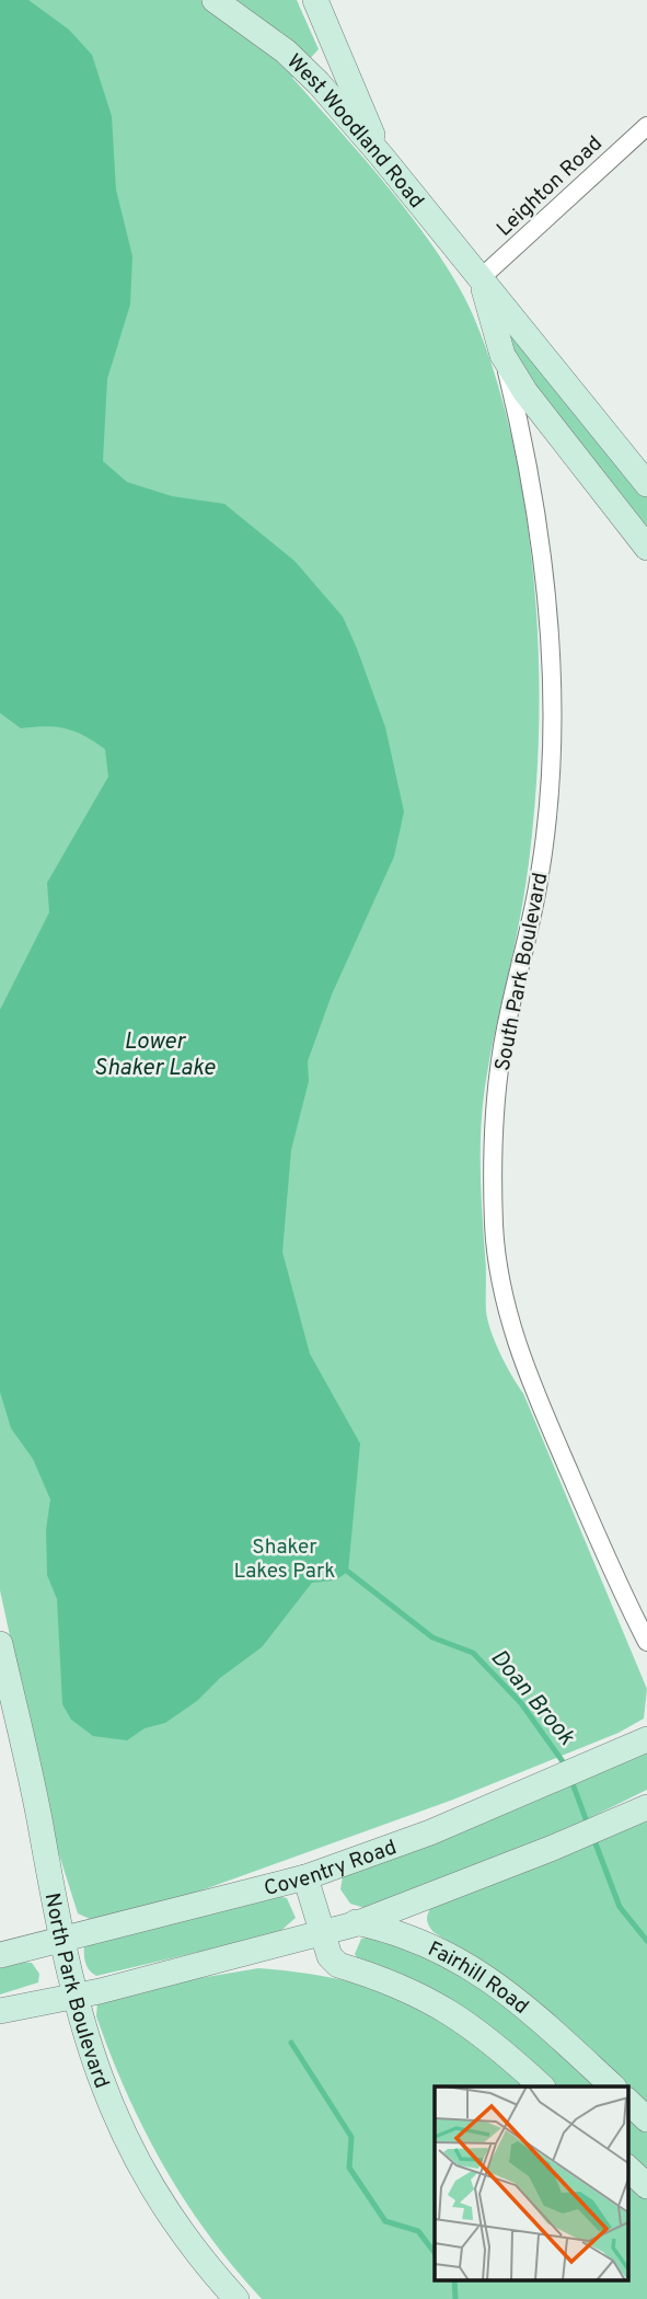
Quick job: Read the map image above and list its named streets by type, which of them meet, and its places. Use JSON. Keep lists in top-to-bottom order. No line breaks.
{"streets":{"main road":["West Woodland Road","South Park Boulevard","Coventry Road","Fairhill Road","North Park Boulevard"],"street":["Leighton Road"]},"crossings":[["West Woodland Road","Leighton Road"],["West Woodland Road","South Park Boulevard"],["Leighton Road","South Park Boulevard"],["Coventry Road","Fairhill Road"],["Coventry Road","North Park Boulevard"]],"water":["Lower Shaker Lake","Doan Brook"],"parks":["Shaker Lakes Park"]}
